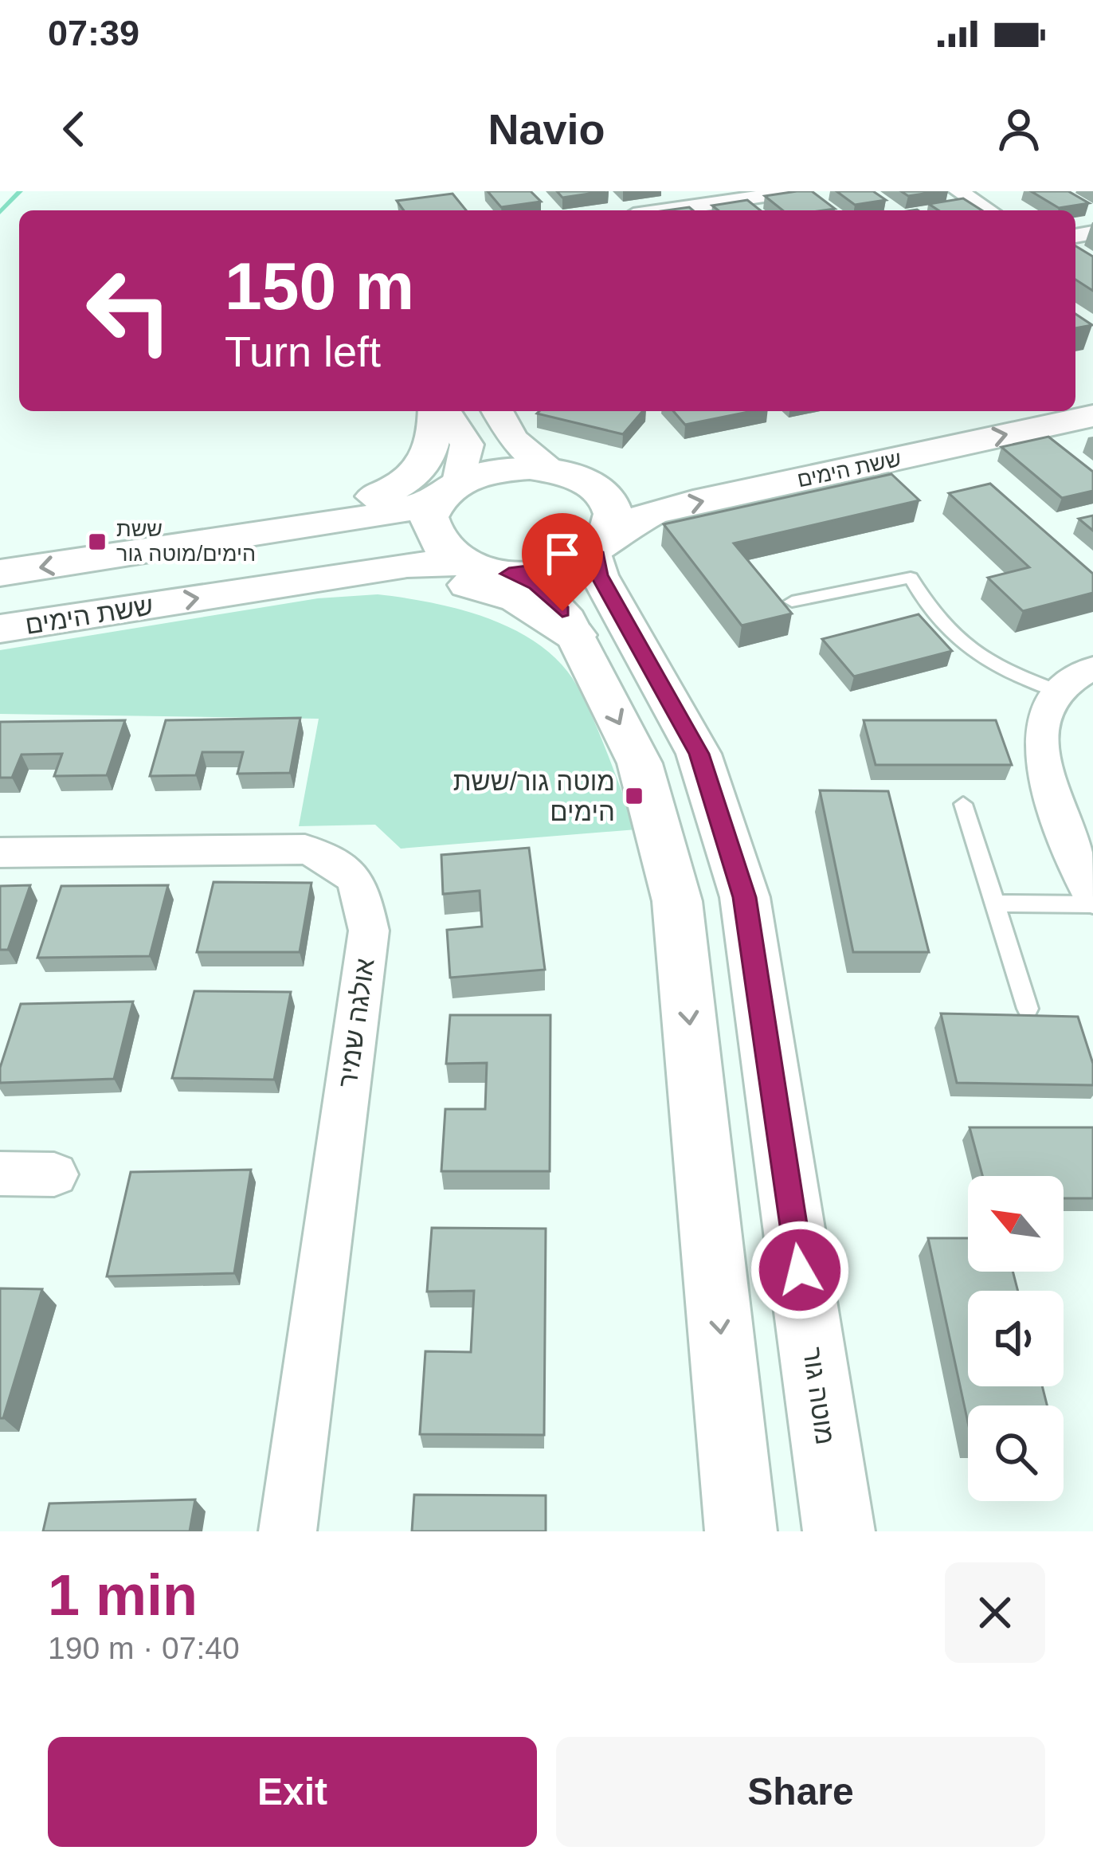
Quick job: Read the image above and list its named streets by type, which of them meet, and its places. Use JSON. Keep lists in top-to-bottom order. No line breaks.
{"streets":{"main road":["ששת הימים"],"street":["אולגה שמיר","מוטה גור"]},"crossings":[["ששת הימים","מוטה גור"]],"places":{"transit":["ששת הימים/מוטה גור","מוטה גור/ששת הימים"]},"north":"top left","page":{"status":"07:39","header":"Navio","turn":["150 m","Turn left"],"heading":["1 min","190 m · 07:40"],"buttons":["Exit","Share"]}}
